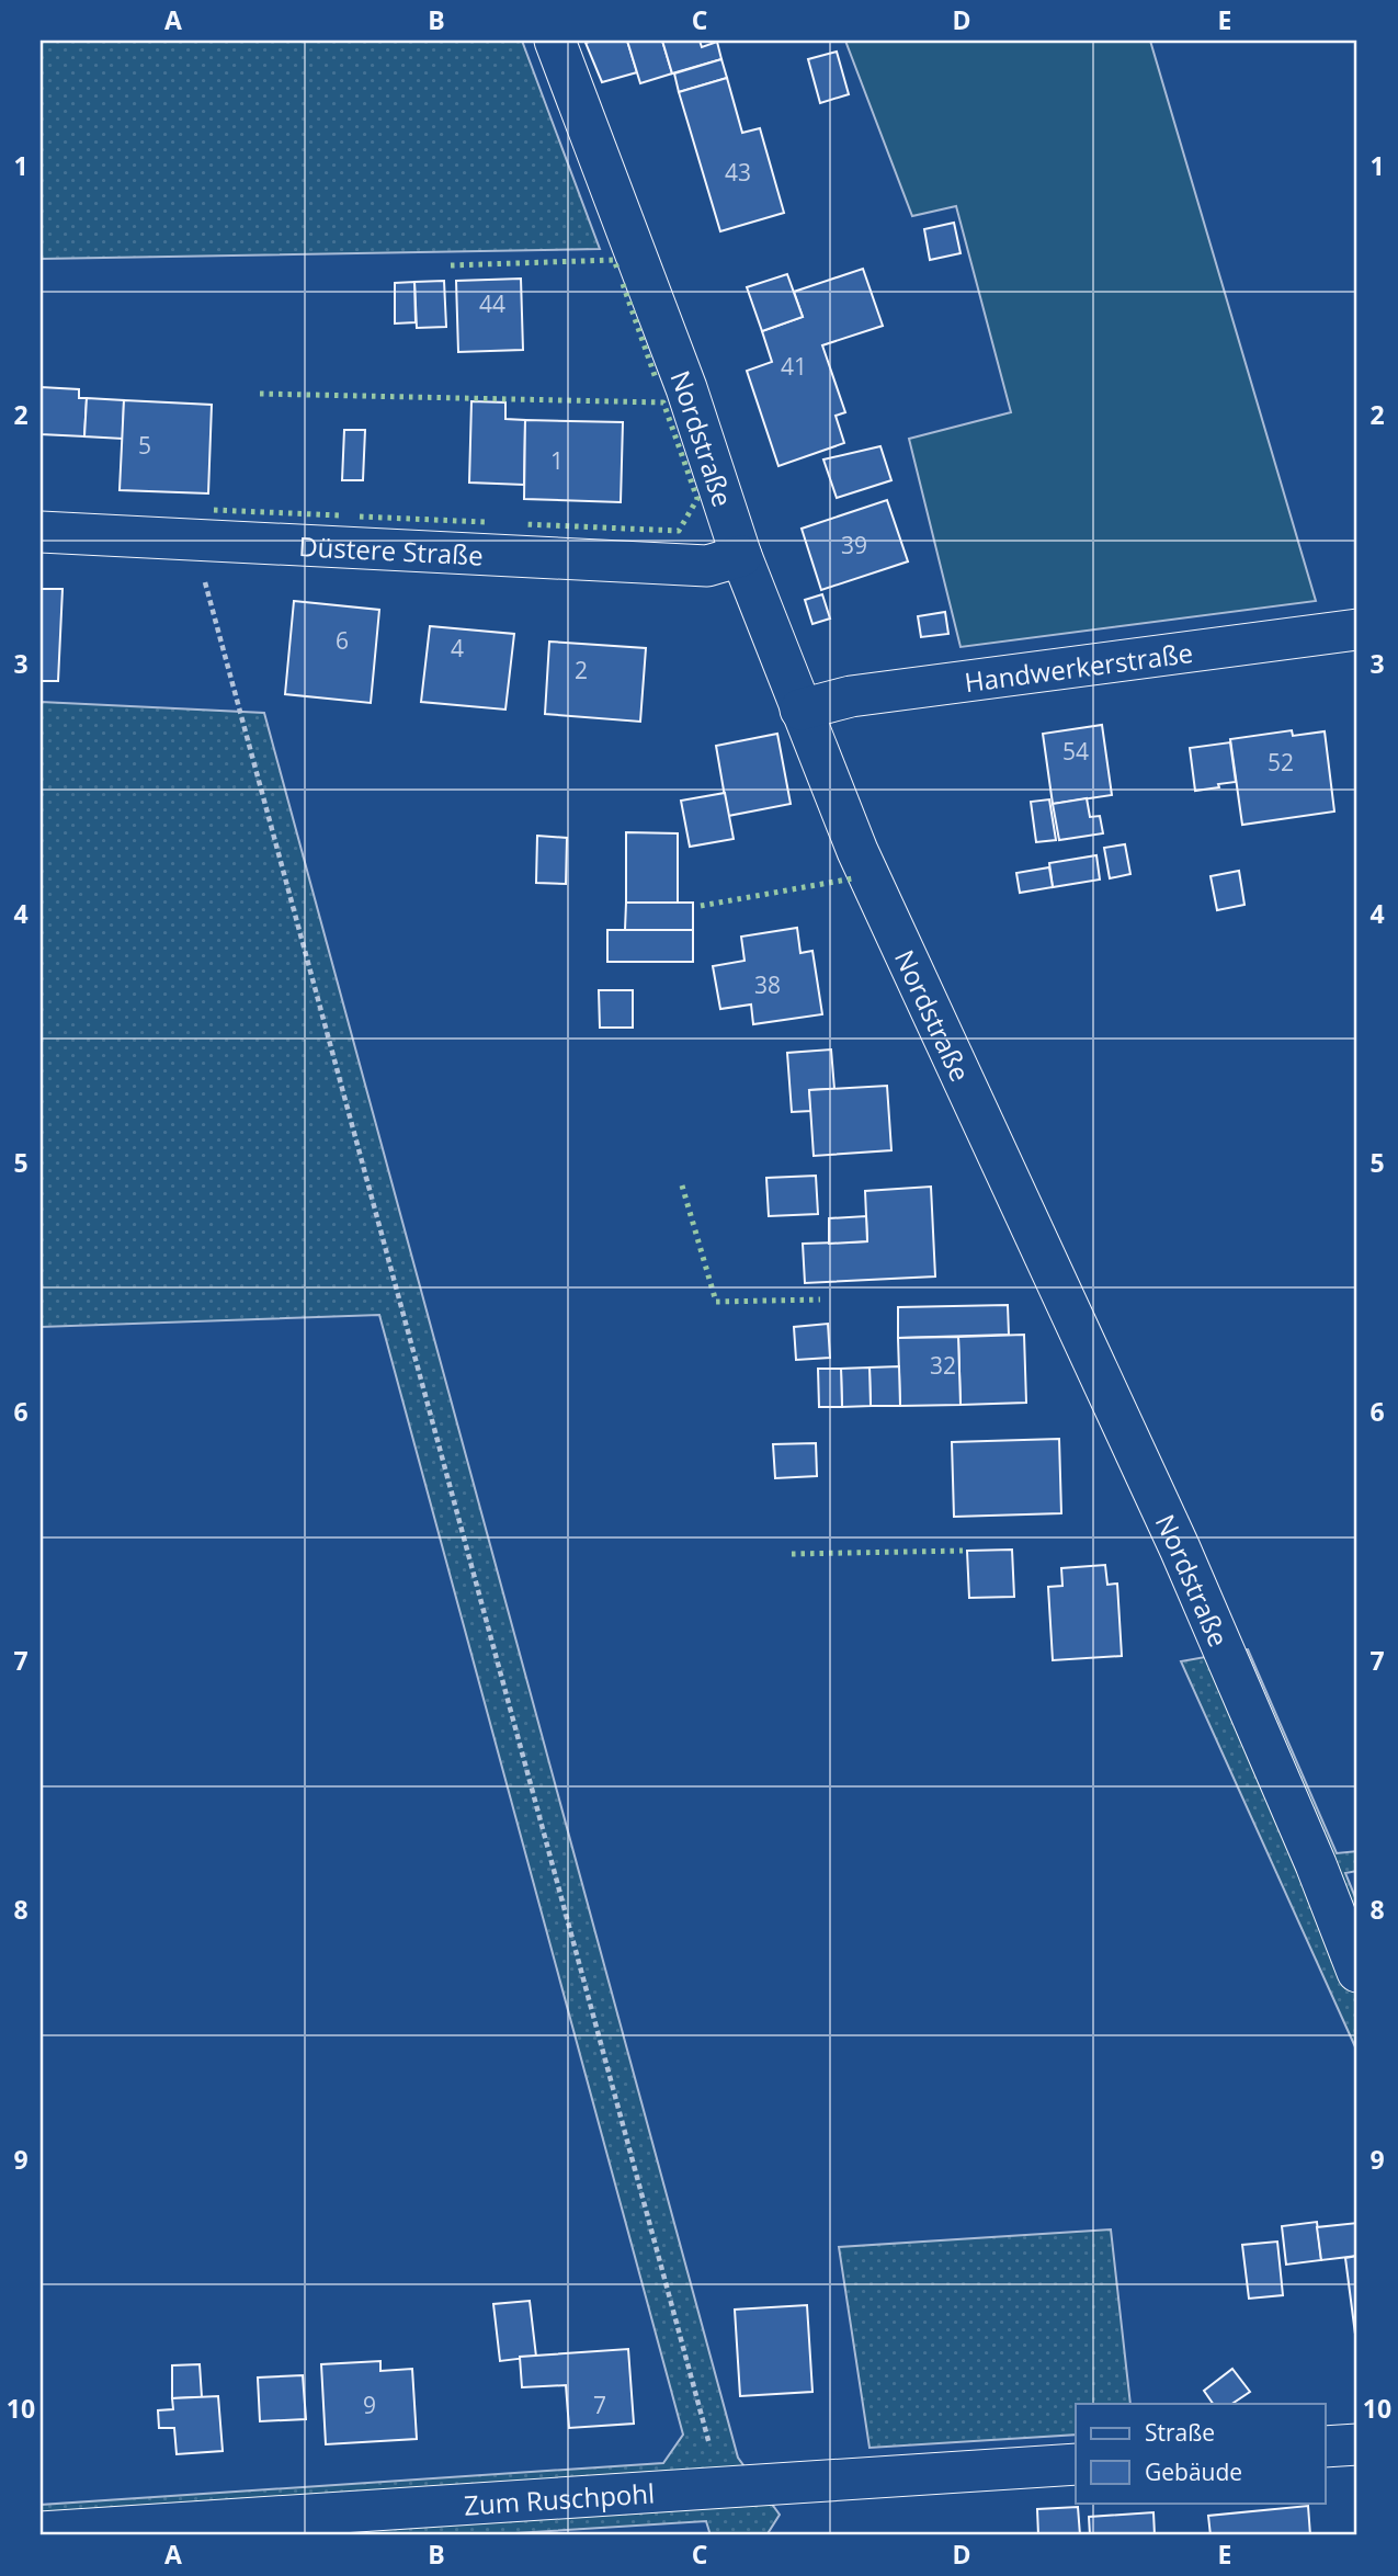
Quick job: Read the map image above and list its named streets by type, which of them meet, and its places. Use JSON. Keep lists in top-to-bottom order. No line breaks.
{"streets":{"street":["Nordstraße","Düstere Straße","Handwerkerstraße","Zum Ruschpohl"]},"crossings":[["Nordstraße","Düstere Straße"],["Nordstraße","Handwerkerstraße"]],"house_numbers":["43","44","41","5","1","39","6","4","2","54","52","38","32","9","7"],"legend":["Straße","Gebäude"],"grid":{"columns":["A","B","C","D","E"],"rows":["1","2","3","4","5","6","7","8","9","10"]}}
